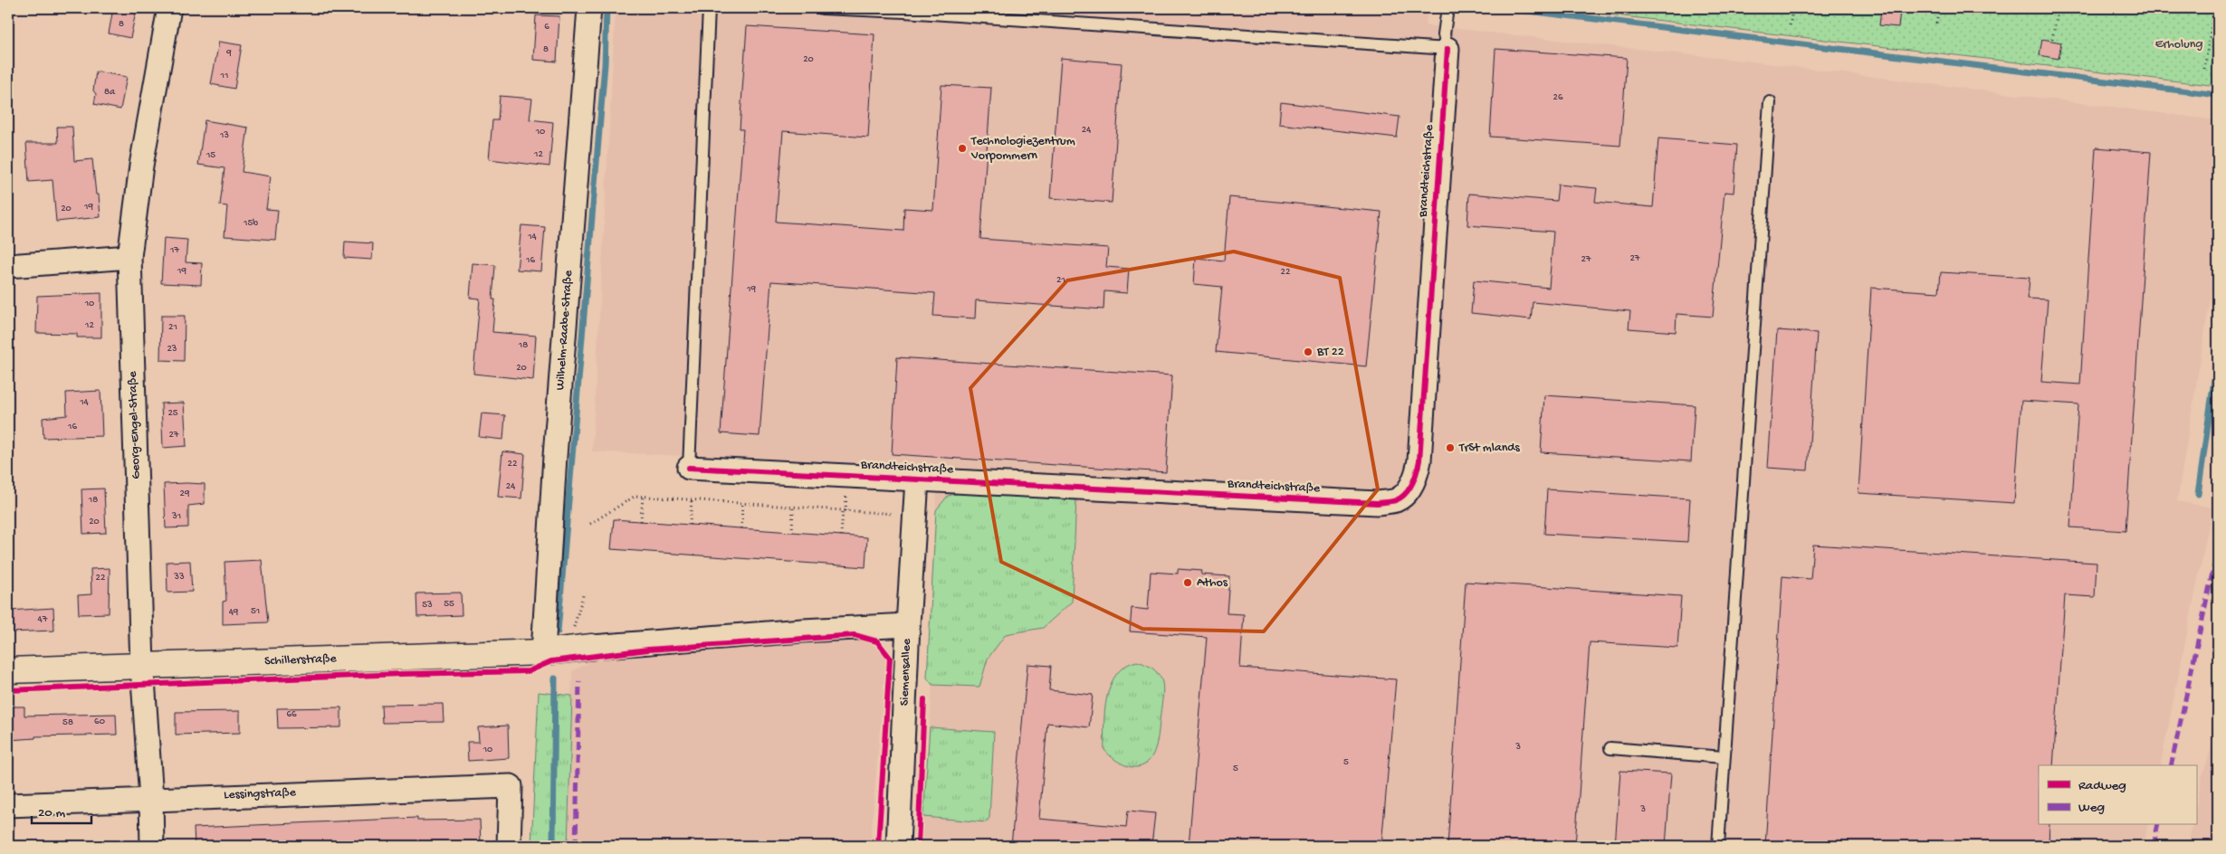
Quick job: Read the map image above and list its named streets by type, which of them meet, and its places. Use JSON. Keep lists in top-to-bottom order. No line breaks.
{"streets":{"street":["Brandteichstraße","Wilhelm-Raabe-Straße","Georg-Engel-Straße","Schillerstraße","Siemensallee","Lessingstraße"]},"crossings":[["Brandteichstraße","Siemensallee"],["Wilhelm-Raabe-Straße","Schillerstraße"],["Georg-Engel-Straße","Schillerstraße"],["Georg-Engel-Straße","Lessingstraße"],["Schillerstraße","Siemensallee"]],"parks":["Erholung"],"places":["Technologiezentrum Vorpommern","BT 22","TrSt mlands","Athos"],"house_numbers":["8","6","8","9","20","11","8a","26","24","10","13","12","15","19","20","15b","14","17","27","27","16","19","22","21","19","10","12","21","18","23","20","14","25","16","27","22","24","29","18","31","20","33","22","55","53","51","49","47","66","60","58","3","10","5","5","3"],"legend":["Radweg","Weg"],"scale_bar":"20 m"}
